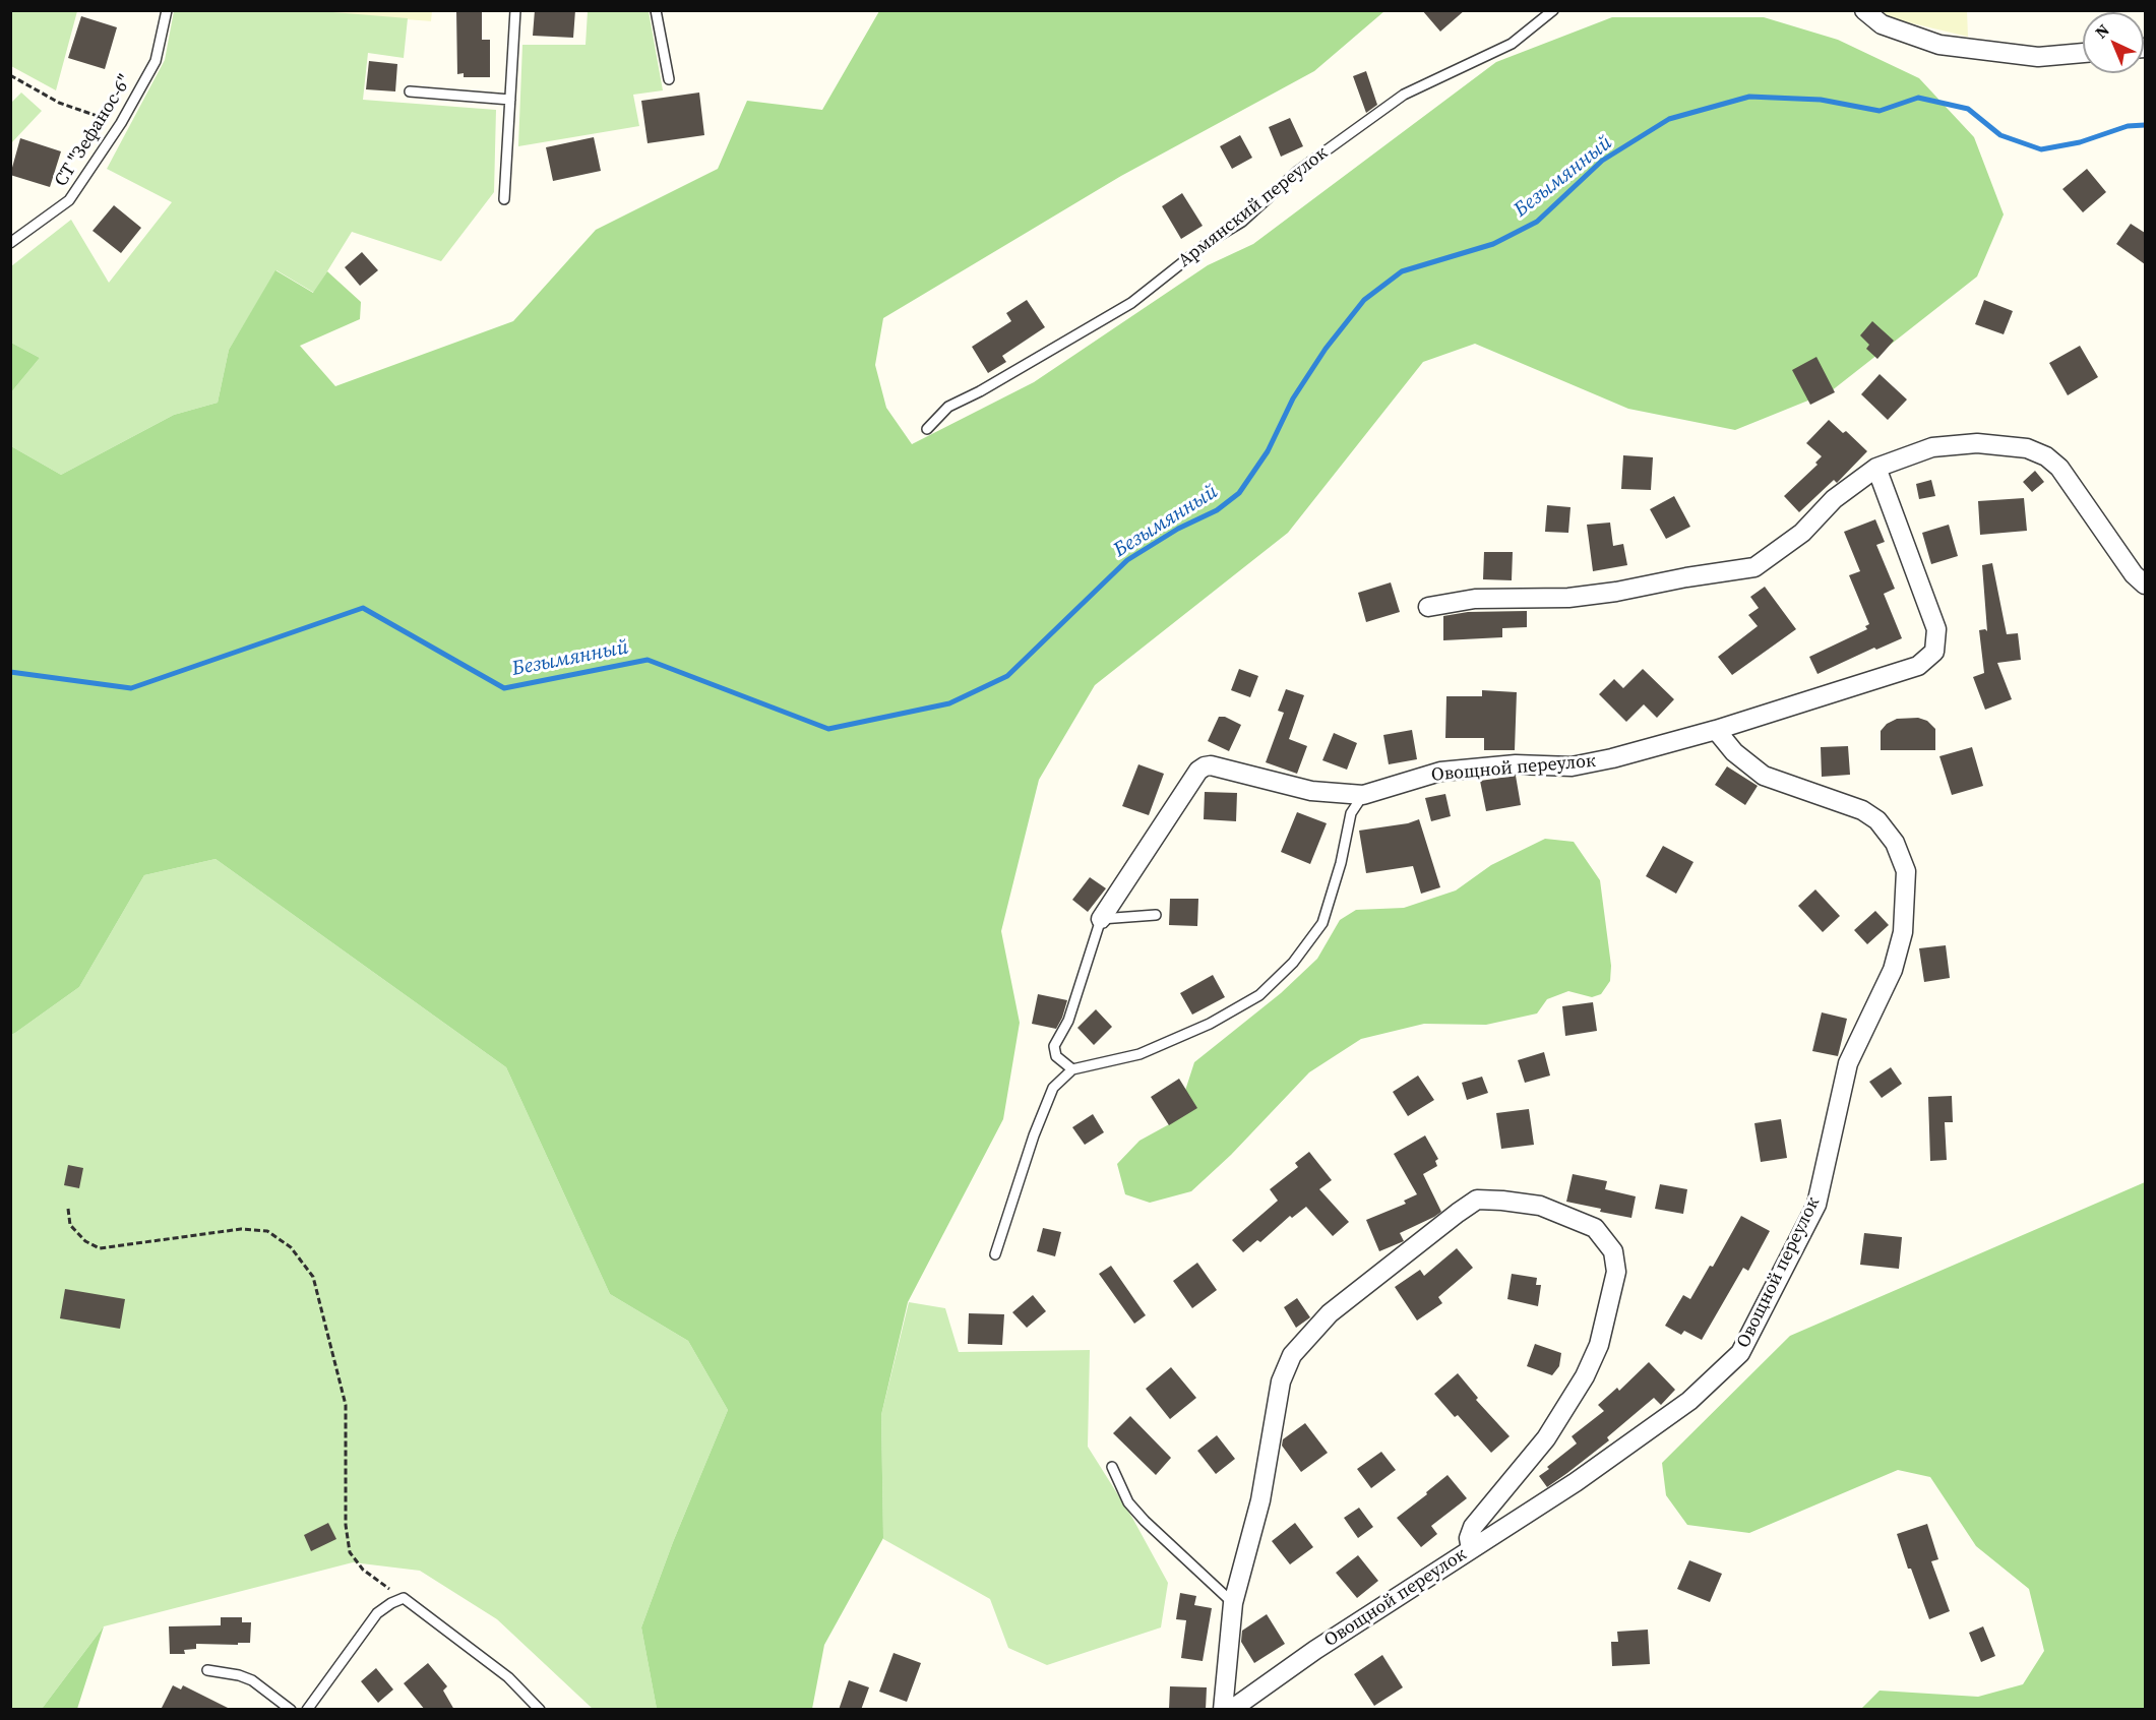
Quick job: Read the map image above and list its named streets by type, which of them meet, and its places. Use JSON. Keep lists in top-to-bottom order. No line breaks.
{"streets":{"street":["Овощной переулок"],"lane":["СТ \"Зефанос-6\"","Армянский переулок"]},"water":["Безымянный"],"north":"top left"}
